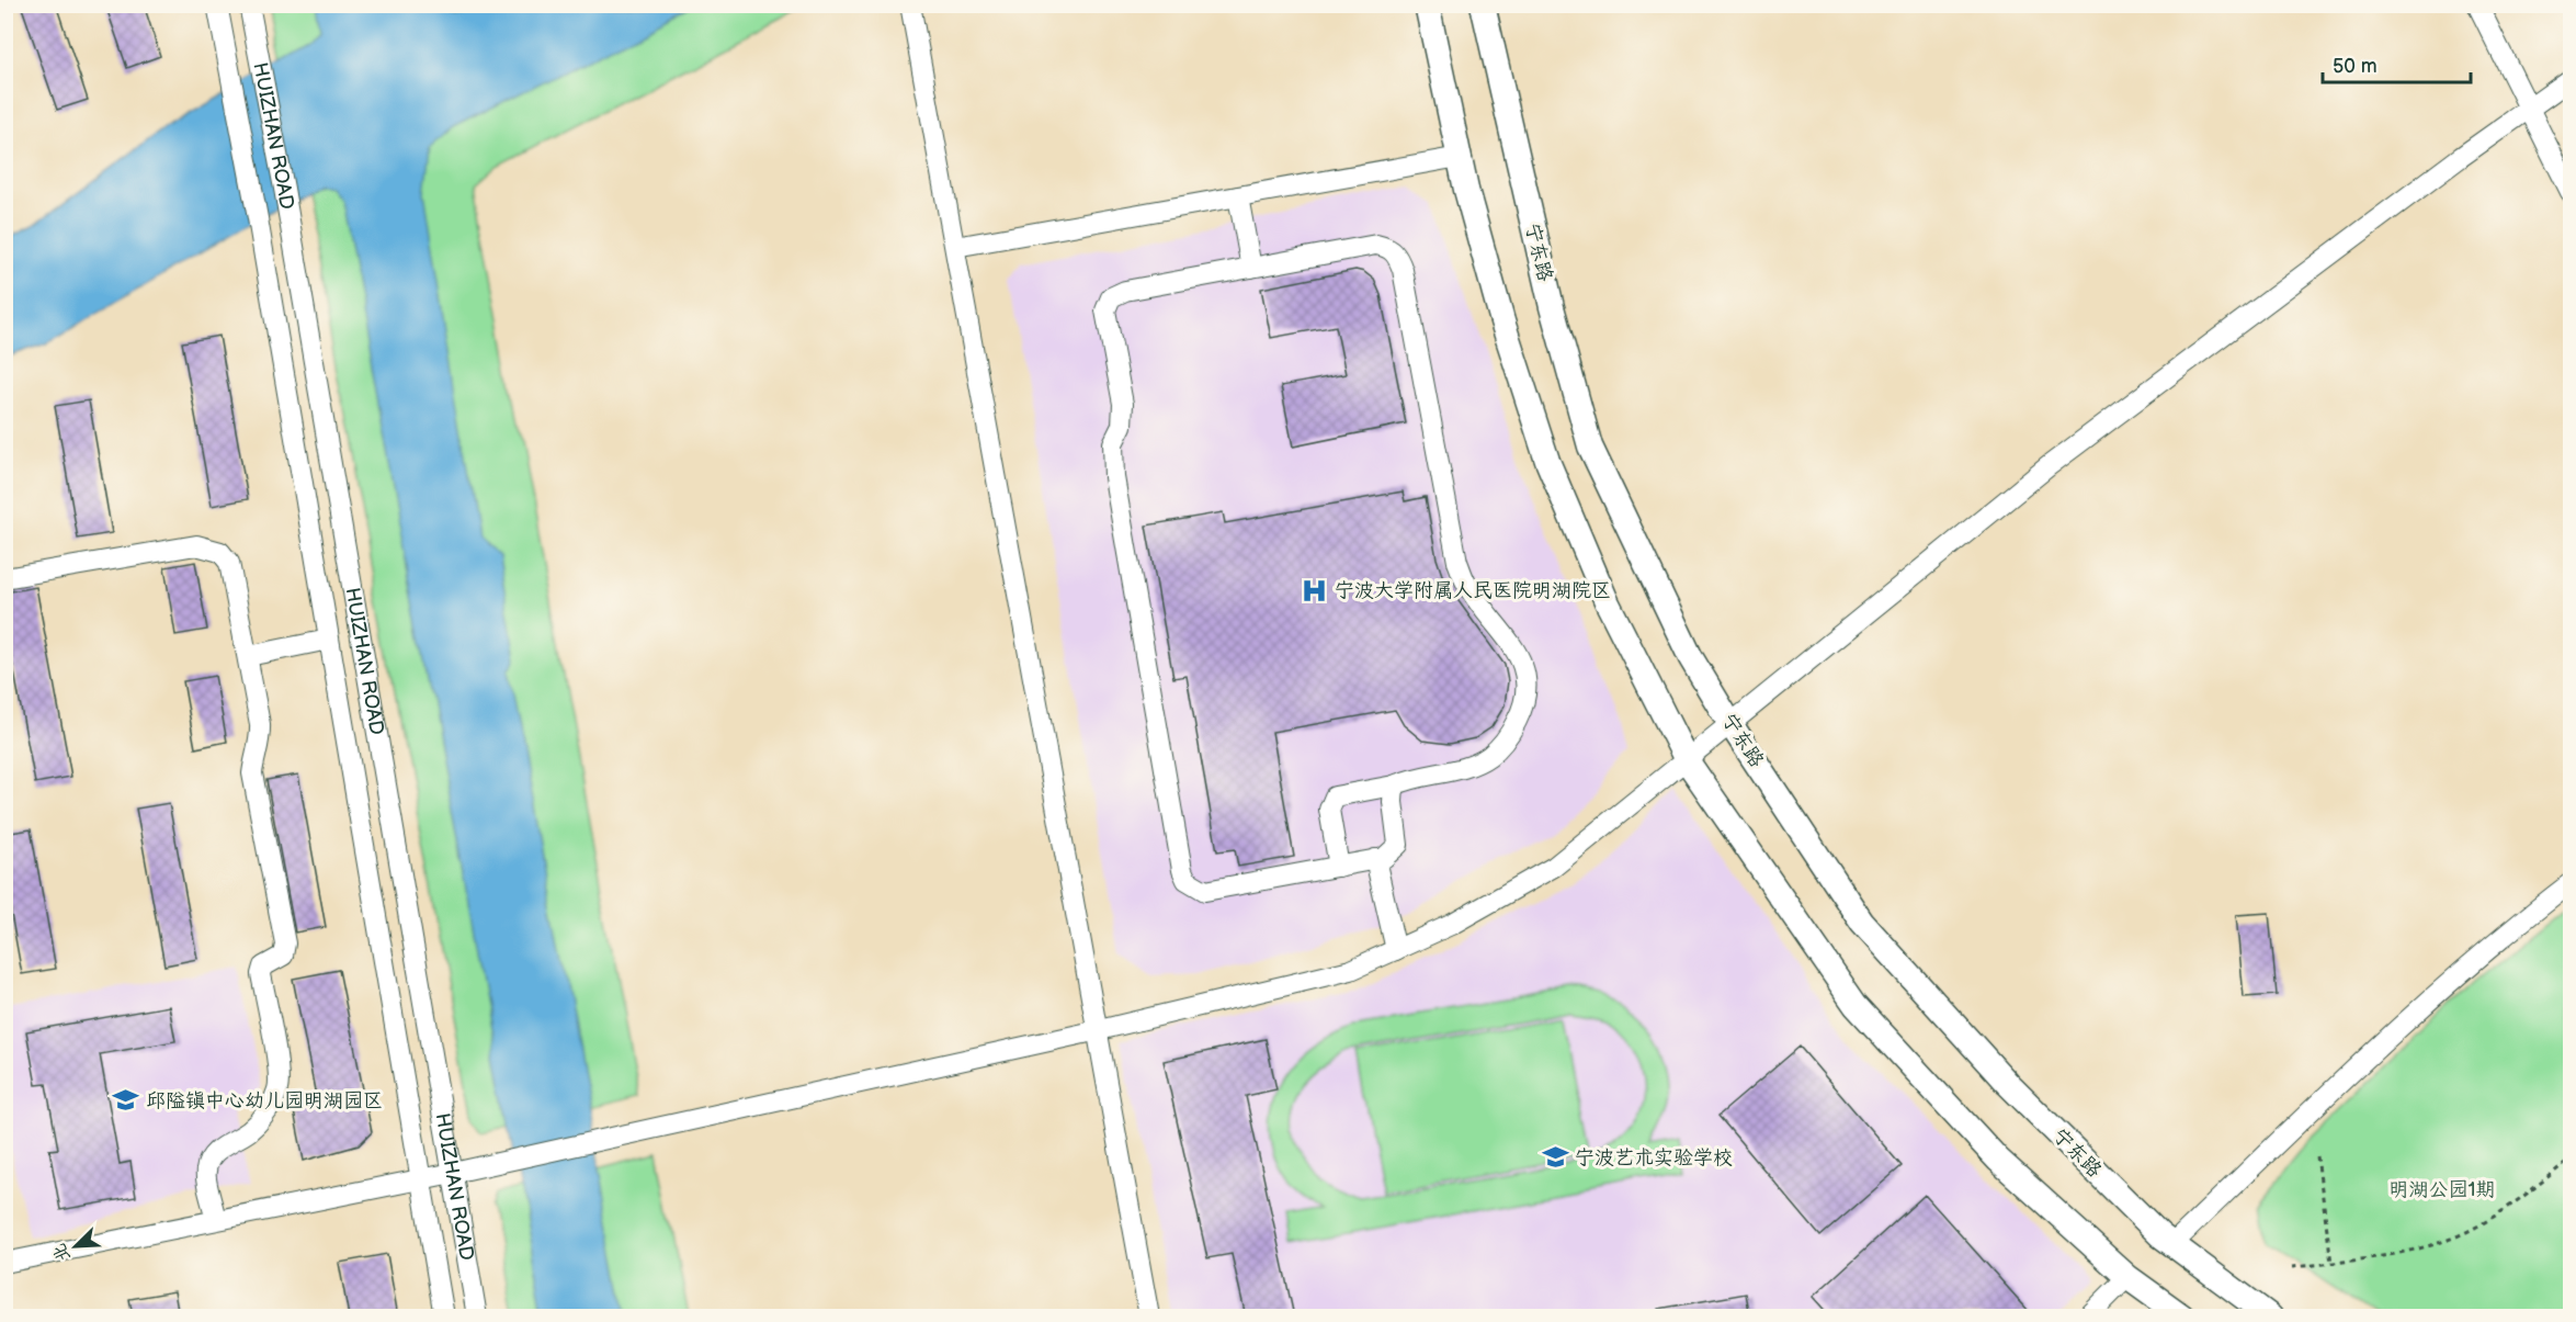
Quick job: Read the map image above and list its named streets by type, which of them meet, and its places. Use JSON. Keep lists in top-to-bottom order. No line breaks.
{"streets":{"main road":["宁东路"],"street":["HUIZHAN ROAD"]},"parks":["明湖公园1期"],"places":{"hospital":["宁波大学附属人民医院明湖院区"],"school or university":["邱隘镇中心幼儿园明湖园区","宁波艺术实验学校"]},"scale_bar":"50 m","north":"bottom left"}
